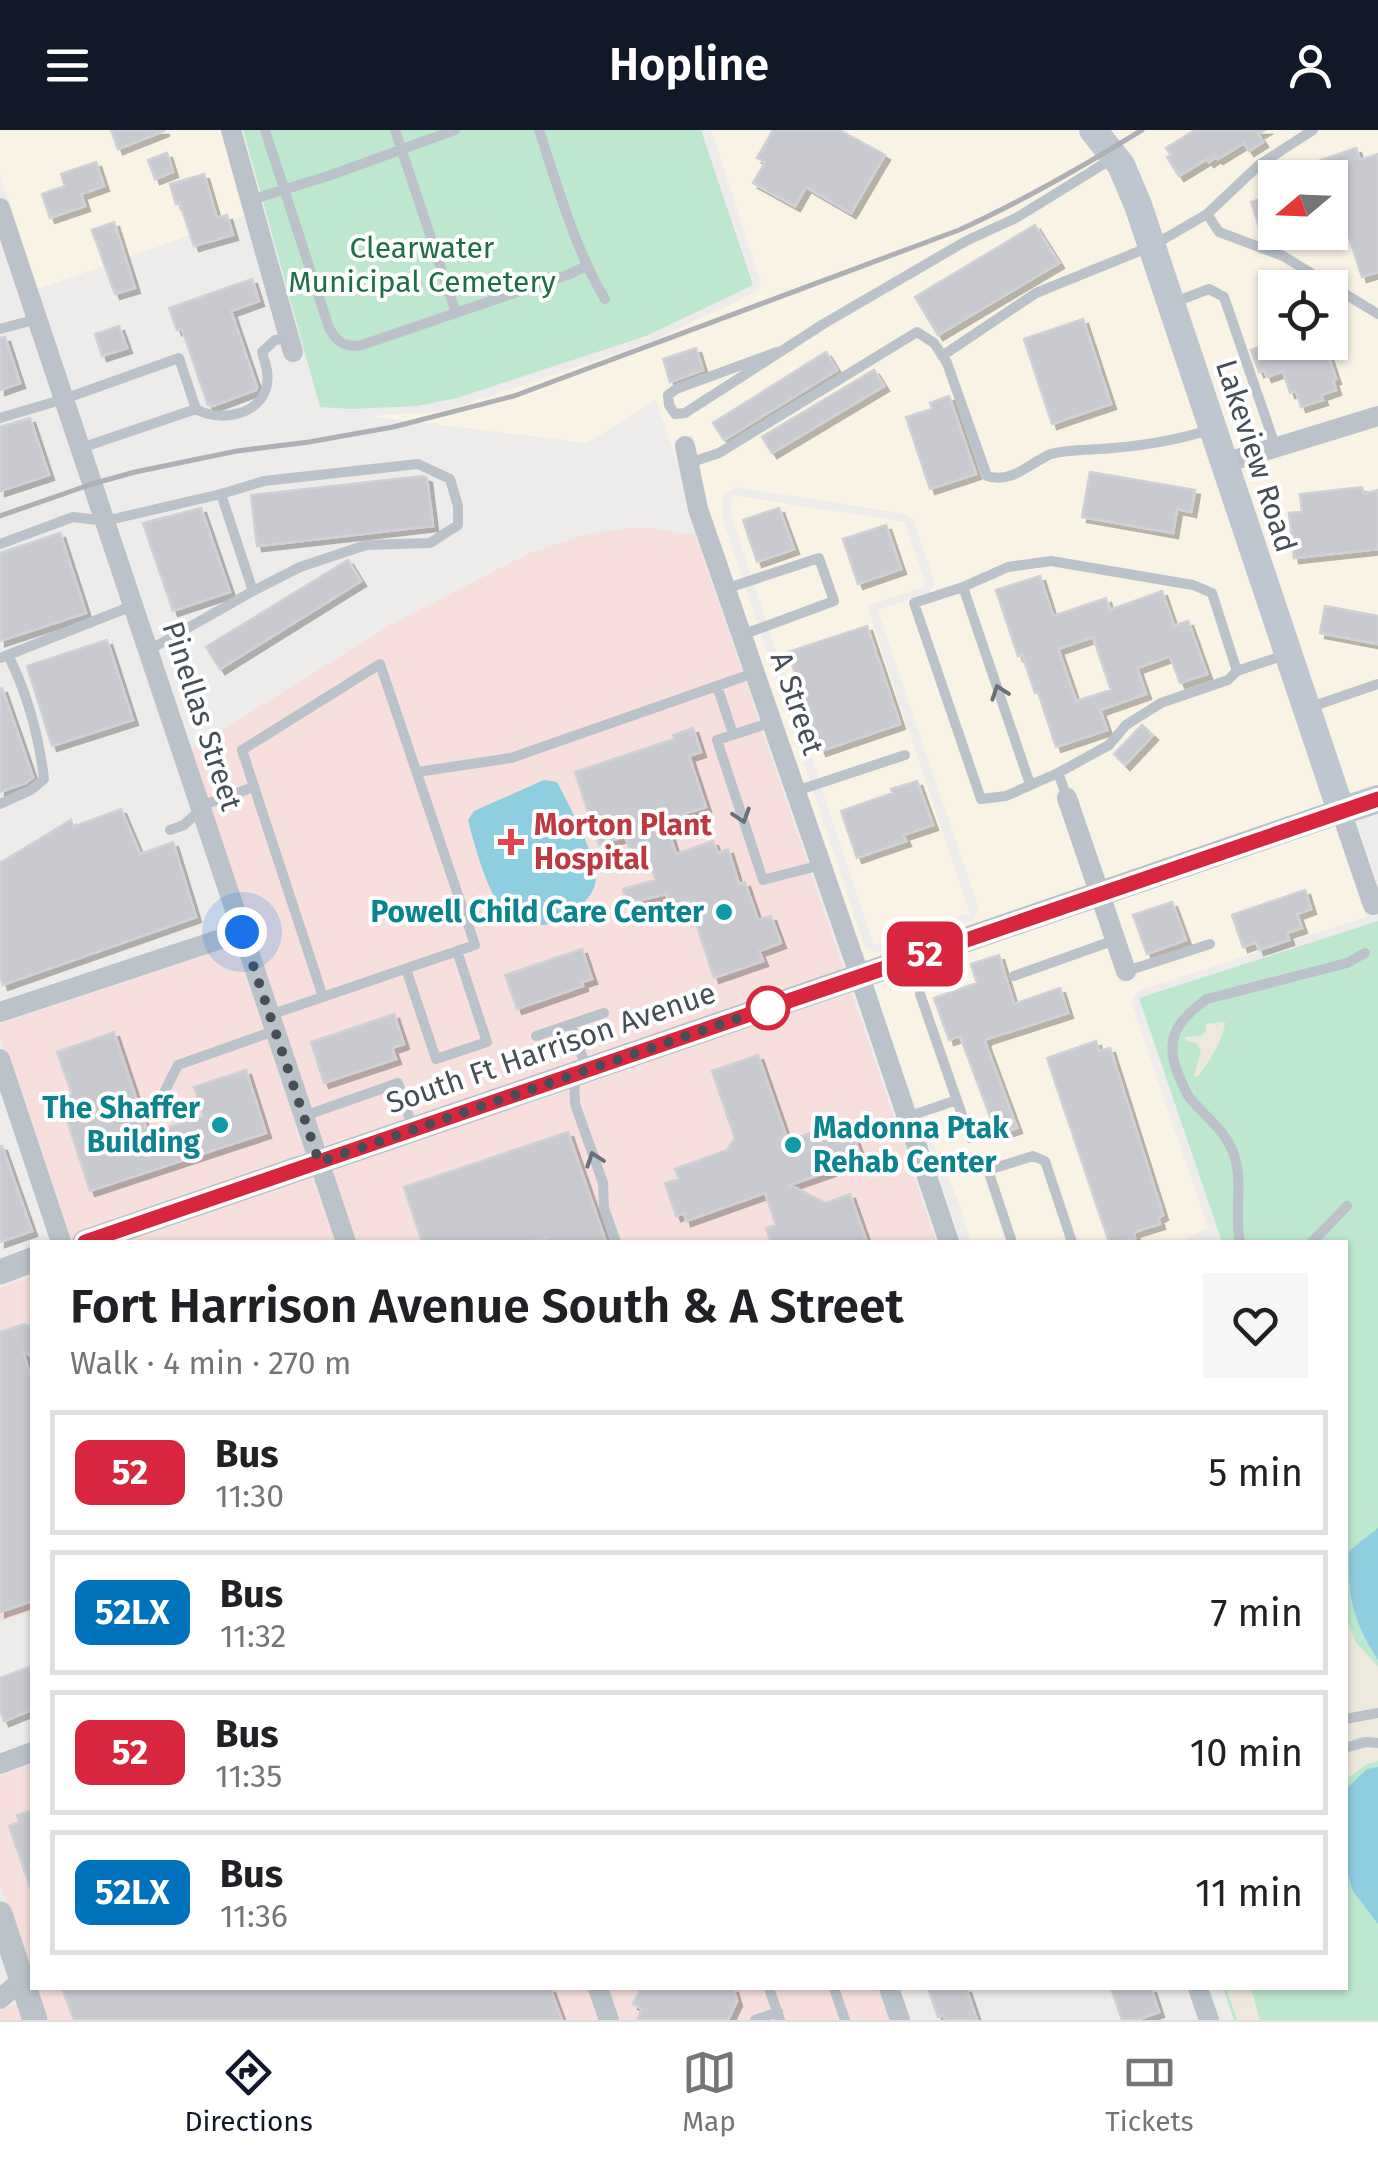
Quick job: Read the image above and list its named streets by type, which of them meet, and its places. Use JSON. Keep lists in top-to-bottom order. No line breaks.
{"streets":{"main road":["Lakeview Road","South Ft Harrison Avenue"],"street":["A Street","Pinellas Street"]},"crossings":[["Lakeview Road","South Ft Harrison Avenue"],["A Street","South Ft Harrison Avenue"],["Pinellas Street","South Ft Harrison Avenue"]],"parks":["Clearwater Municipal Cemetery"],"places":{"health":["Morton Plant Hospital"],"other":["Powell Child Care Center","The Shaffer Building","Madonna Ptak Rehab Center"]},"lines":["bus line 52"],"north":"left","page":{"header":"Hopline","on_map":"52","heading":["Fort Harrison Avenue South & A Street","Walk · 4 min · 270 m"],"list":[{"mark":"52","name":"Bus","note":"11:30","value":"5 min"},{"mark":"52LX","name":"Bus","note":"11:32","value":"7 min"},{"mark":"52","name":"Bus","note":"11:35","value":"10 min"},{"mark":"52LX","name":"Bus","note":"11:36","value":"11 min"}],"tabs":["Directions","Map","Tickets"]}}
